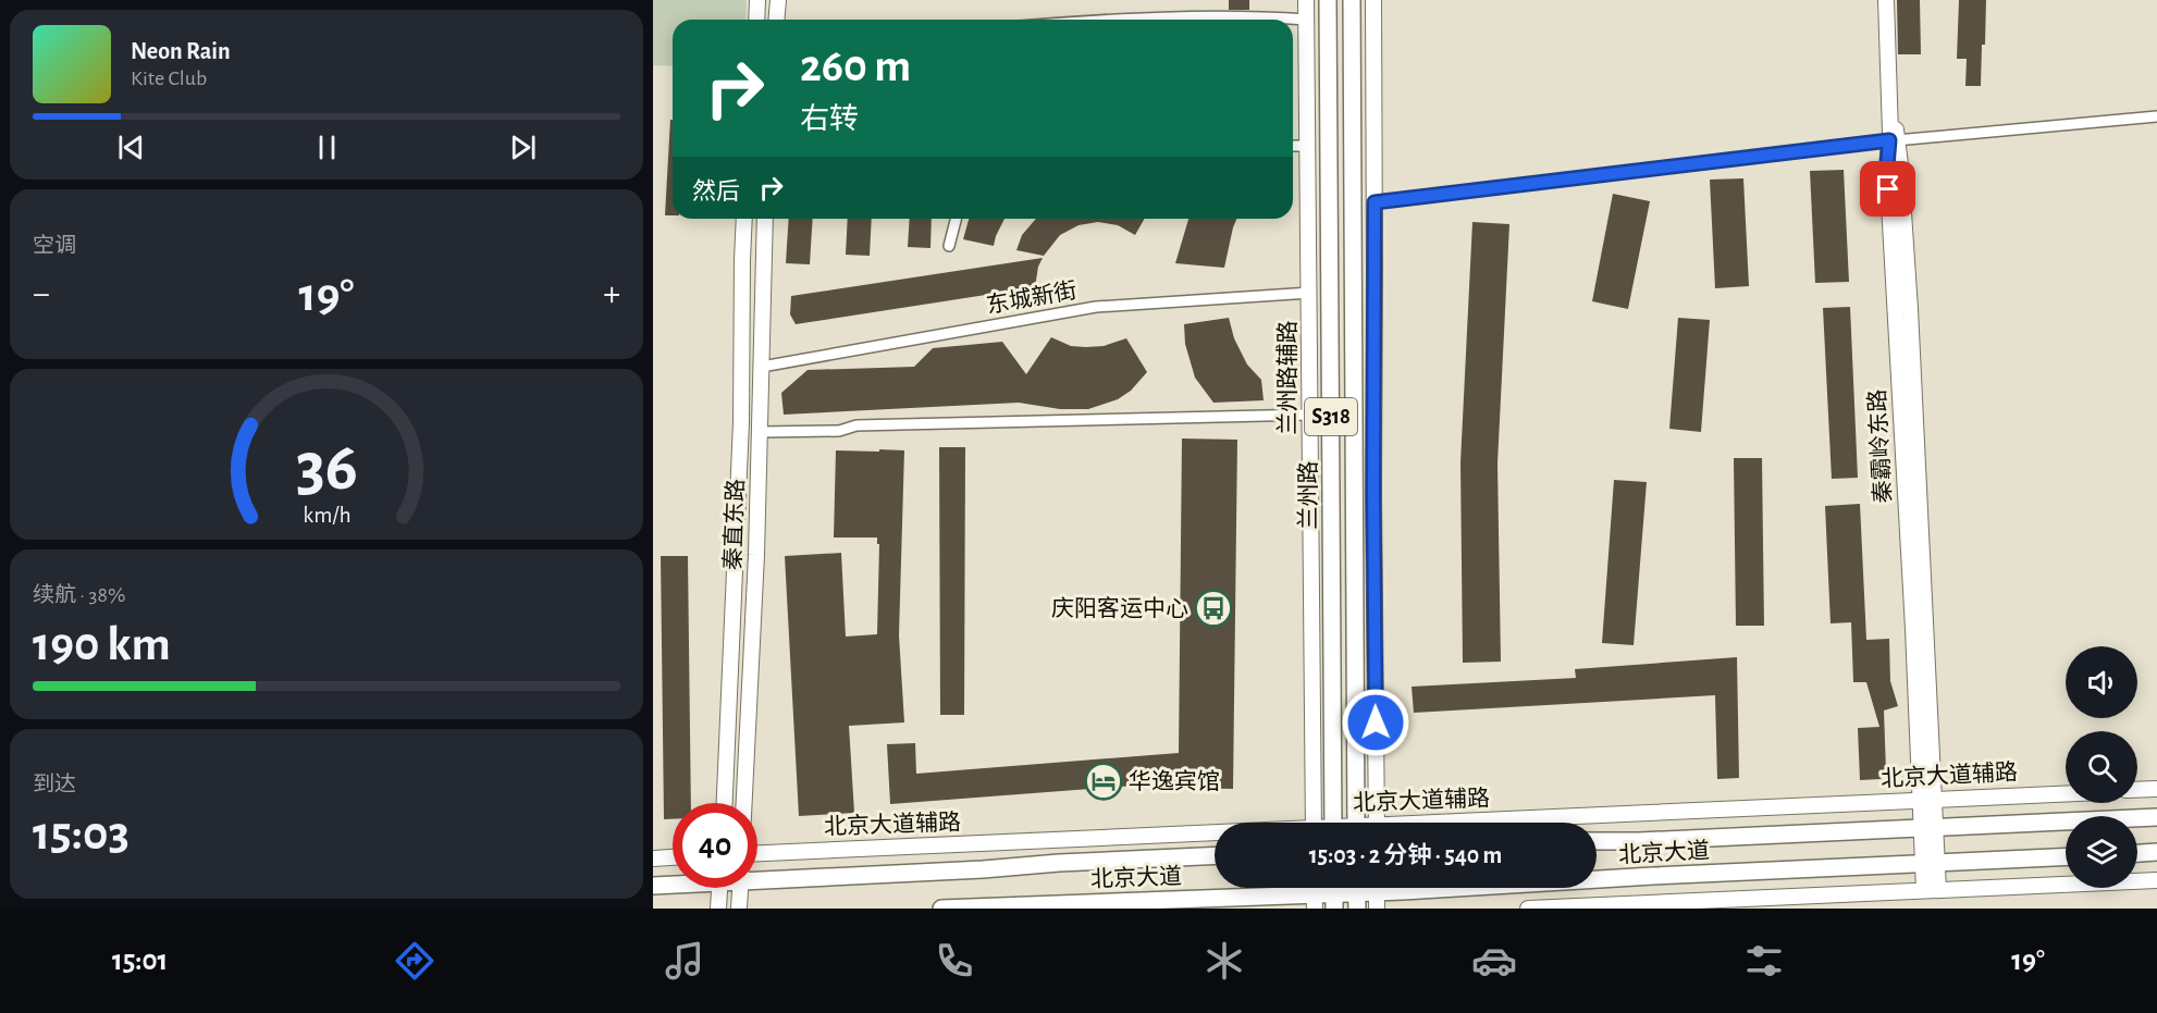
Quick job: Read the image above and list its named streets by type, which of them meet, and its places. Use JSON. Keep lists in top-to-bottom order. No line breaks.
{"streets":{"main road":["S318","兰州路","北京大道"],"street":["东城新街","兰州路辅路","秦霸岭东路","秦直东路","北京大道辅路"]},"crossings":[["东城新街","兰州路辅路"],["东城新街","秦直东路"],["秦霸岭东路","北京大道辅路"],["秦霸岭东路","北京大道"]],"places":{"bus stop":["庆阳客运中心"],"hotel":["华逸宾馆"]},"page":{"turn":["260 m","右转"],"song":["Neon Rain","Kite Club"],"then":"然后","tile":["空调",["续航 · 38%","190 km"],["到达","15:03"]],"heat":["−","19°","+"],"limit":"40","trip":"15:03 · 2 分钟 · 540 m","tabs":["15:01","19°"],"gauge":["36","km/h"]}}
